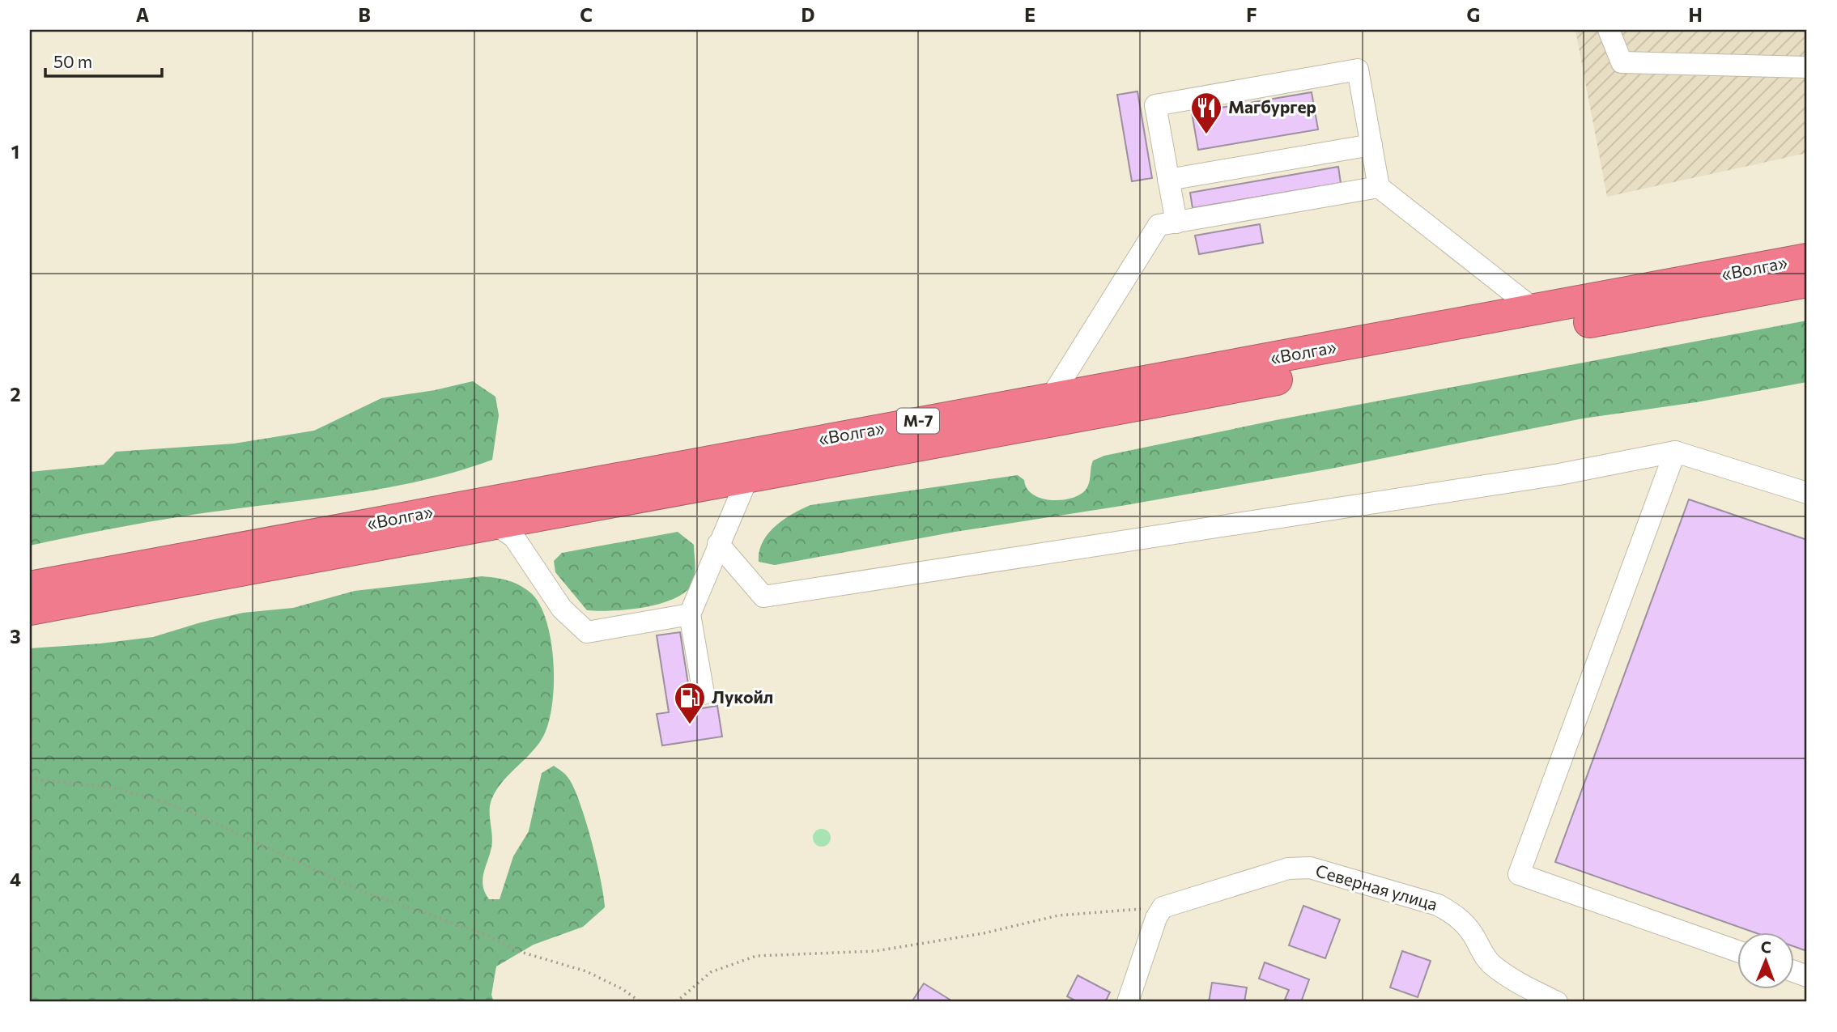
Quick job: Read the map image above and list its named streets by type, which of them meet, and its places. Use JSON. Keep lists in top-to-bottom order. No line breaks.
{"streets":{"highway":["«Волга»","М-7"],"street":["Северная улица"]},"places":{"restaurant":["Магбургер"],"fuel station":["Лукойл"]},"scale_bar":"50 m","north":"top","grid":{"columns":["A","B","C","D","E","F","G","H"],"rows":["1","2","3","4"]}}
